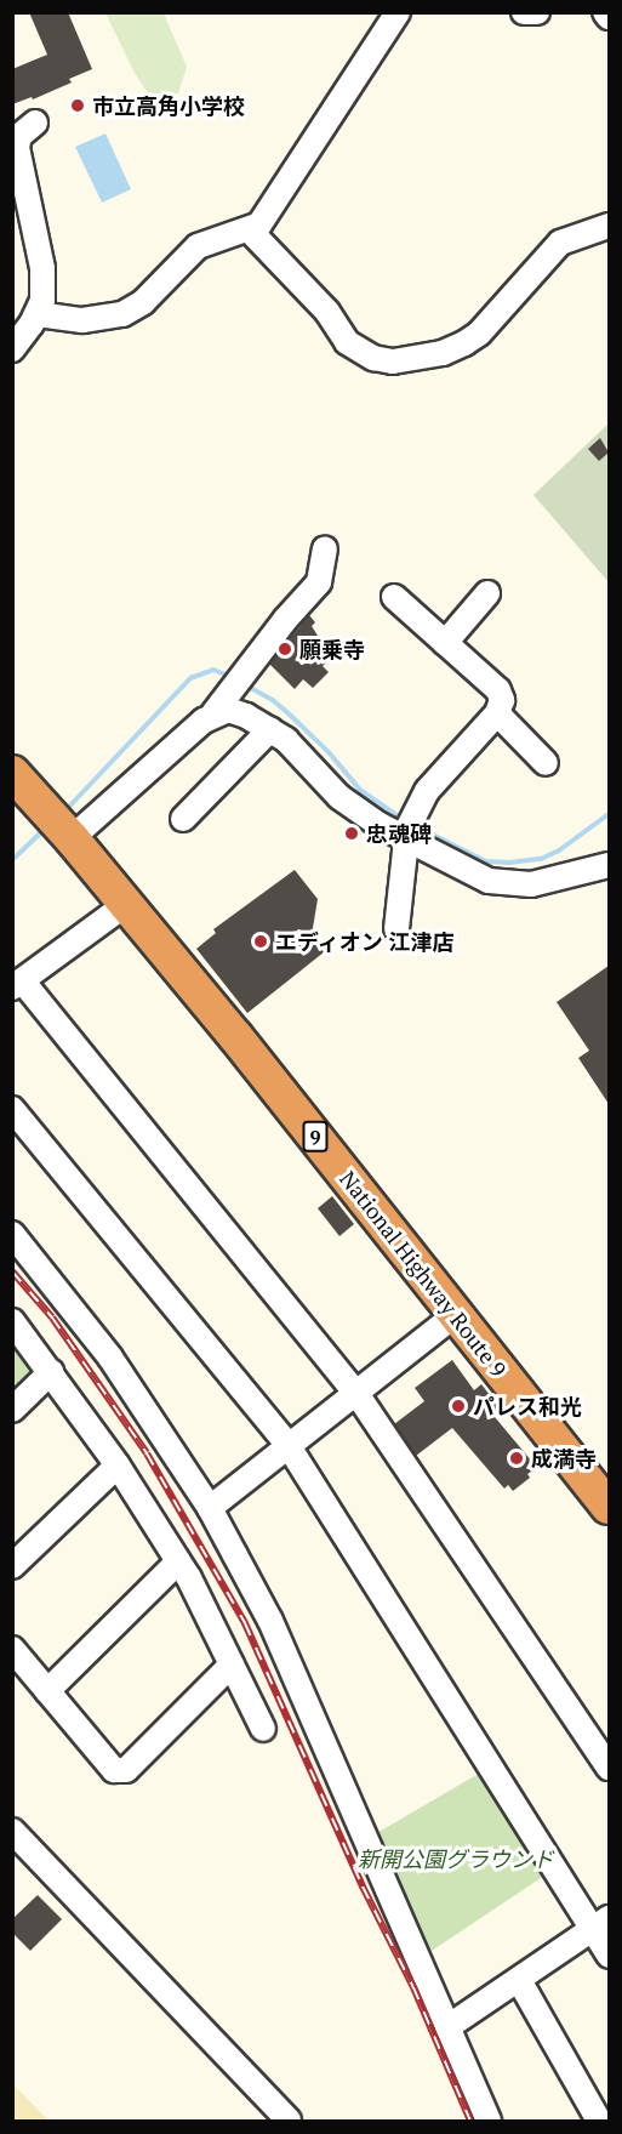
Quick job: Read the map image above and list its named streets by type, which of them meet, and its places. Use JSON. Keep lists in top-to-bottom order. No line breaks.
{"streets":{"highway":["9","National Highway Route 9"]},"parks":["新開公園グラウンド"],"places":["市立高角小学校","願乗寺","忠魂碑","エディオン 江津店","パレス和光","成満寺"]}
